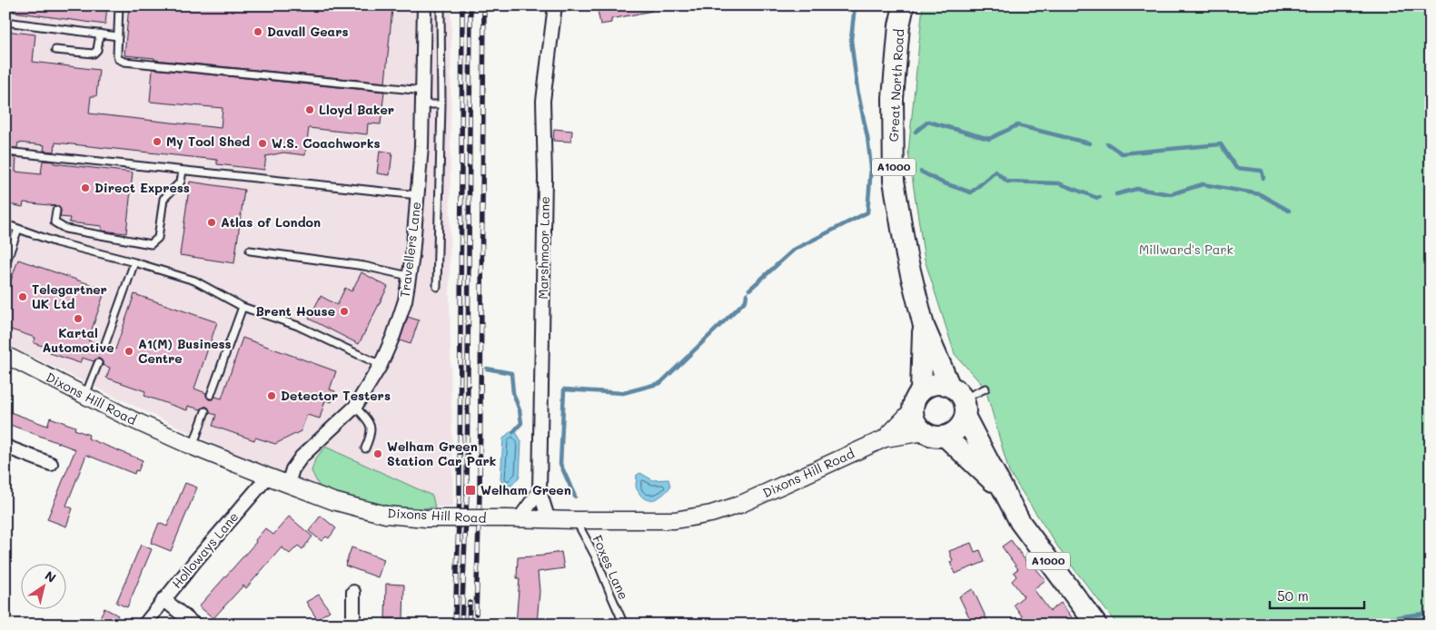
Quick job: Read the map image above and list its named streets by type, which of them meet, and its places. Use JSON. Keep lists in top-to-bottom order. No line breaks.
{"streets":{"main road":["Great North Road","A1000"],"street":["Marshmoor Lane","Travellers Lane","Dixons Hill Road","Holloways Lane"],"lane":["Foxes Lane"]},"crossings":[["Great North Road","A1000"],["Great North Road","Dixons Hill Road"],["A1000","Dixons Hill Road"],["Marshmoor Lane","Dixons Hill Road"],["Travellers Lane","Dixons Hill Road"],["Dixons Hill Road","Holloways Lane"],["Dixons Hill Road","Foxes Lane"]],"parks":["Millward's Park"],"places":{"other":["Davall Gears","Lloyd Baker","My Tool Shed","W.S. Coachworks","Direct Express","Atlas of London","Telegartner UK Ltd","Brent House","Kartal Automotive","A1(M) Business Centre","Detector Testers","Welham Green Station Car Park"],"transit":["Welham Green"]},"scale_bar":"50 m","north":"top right"}
